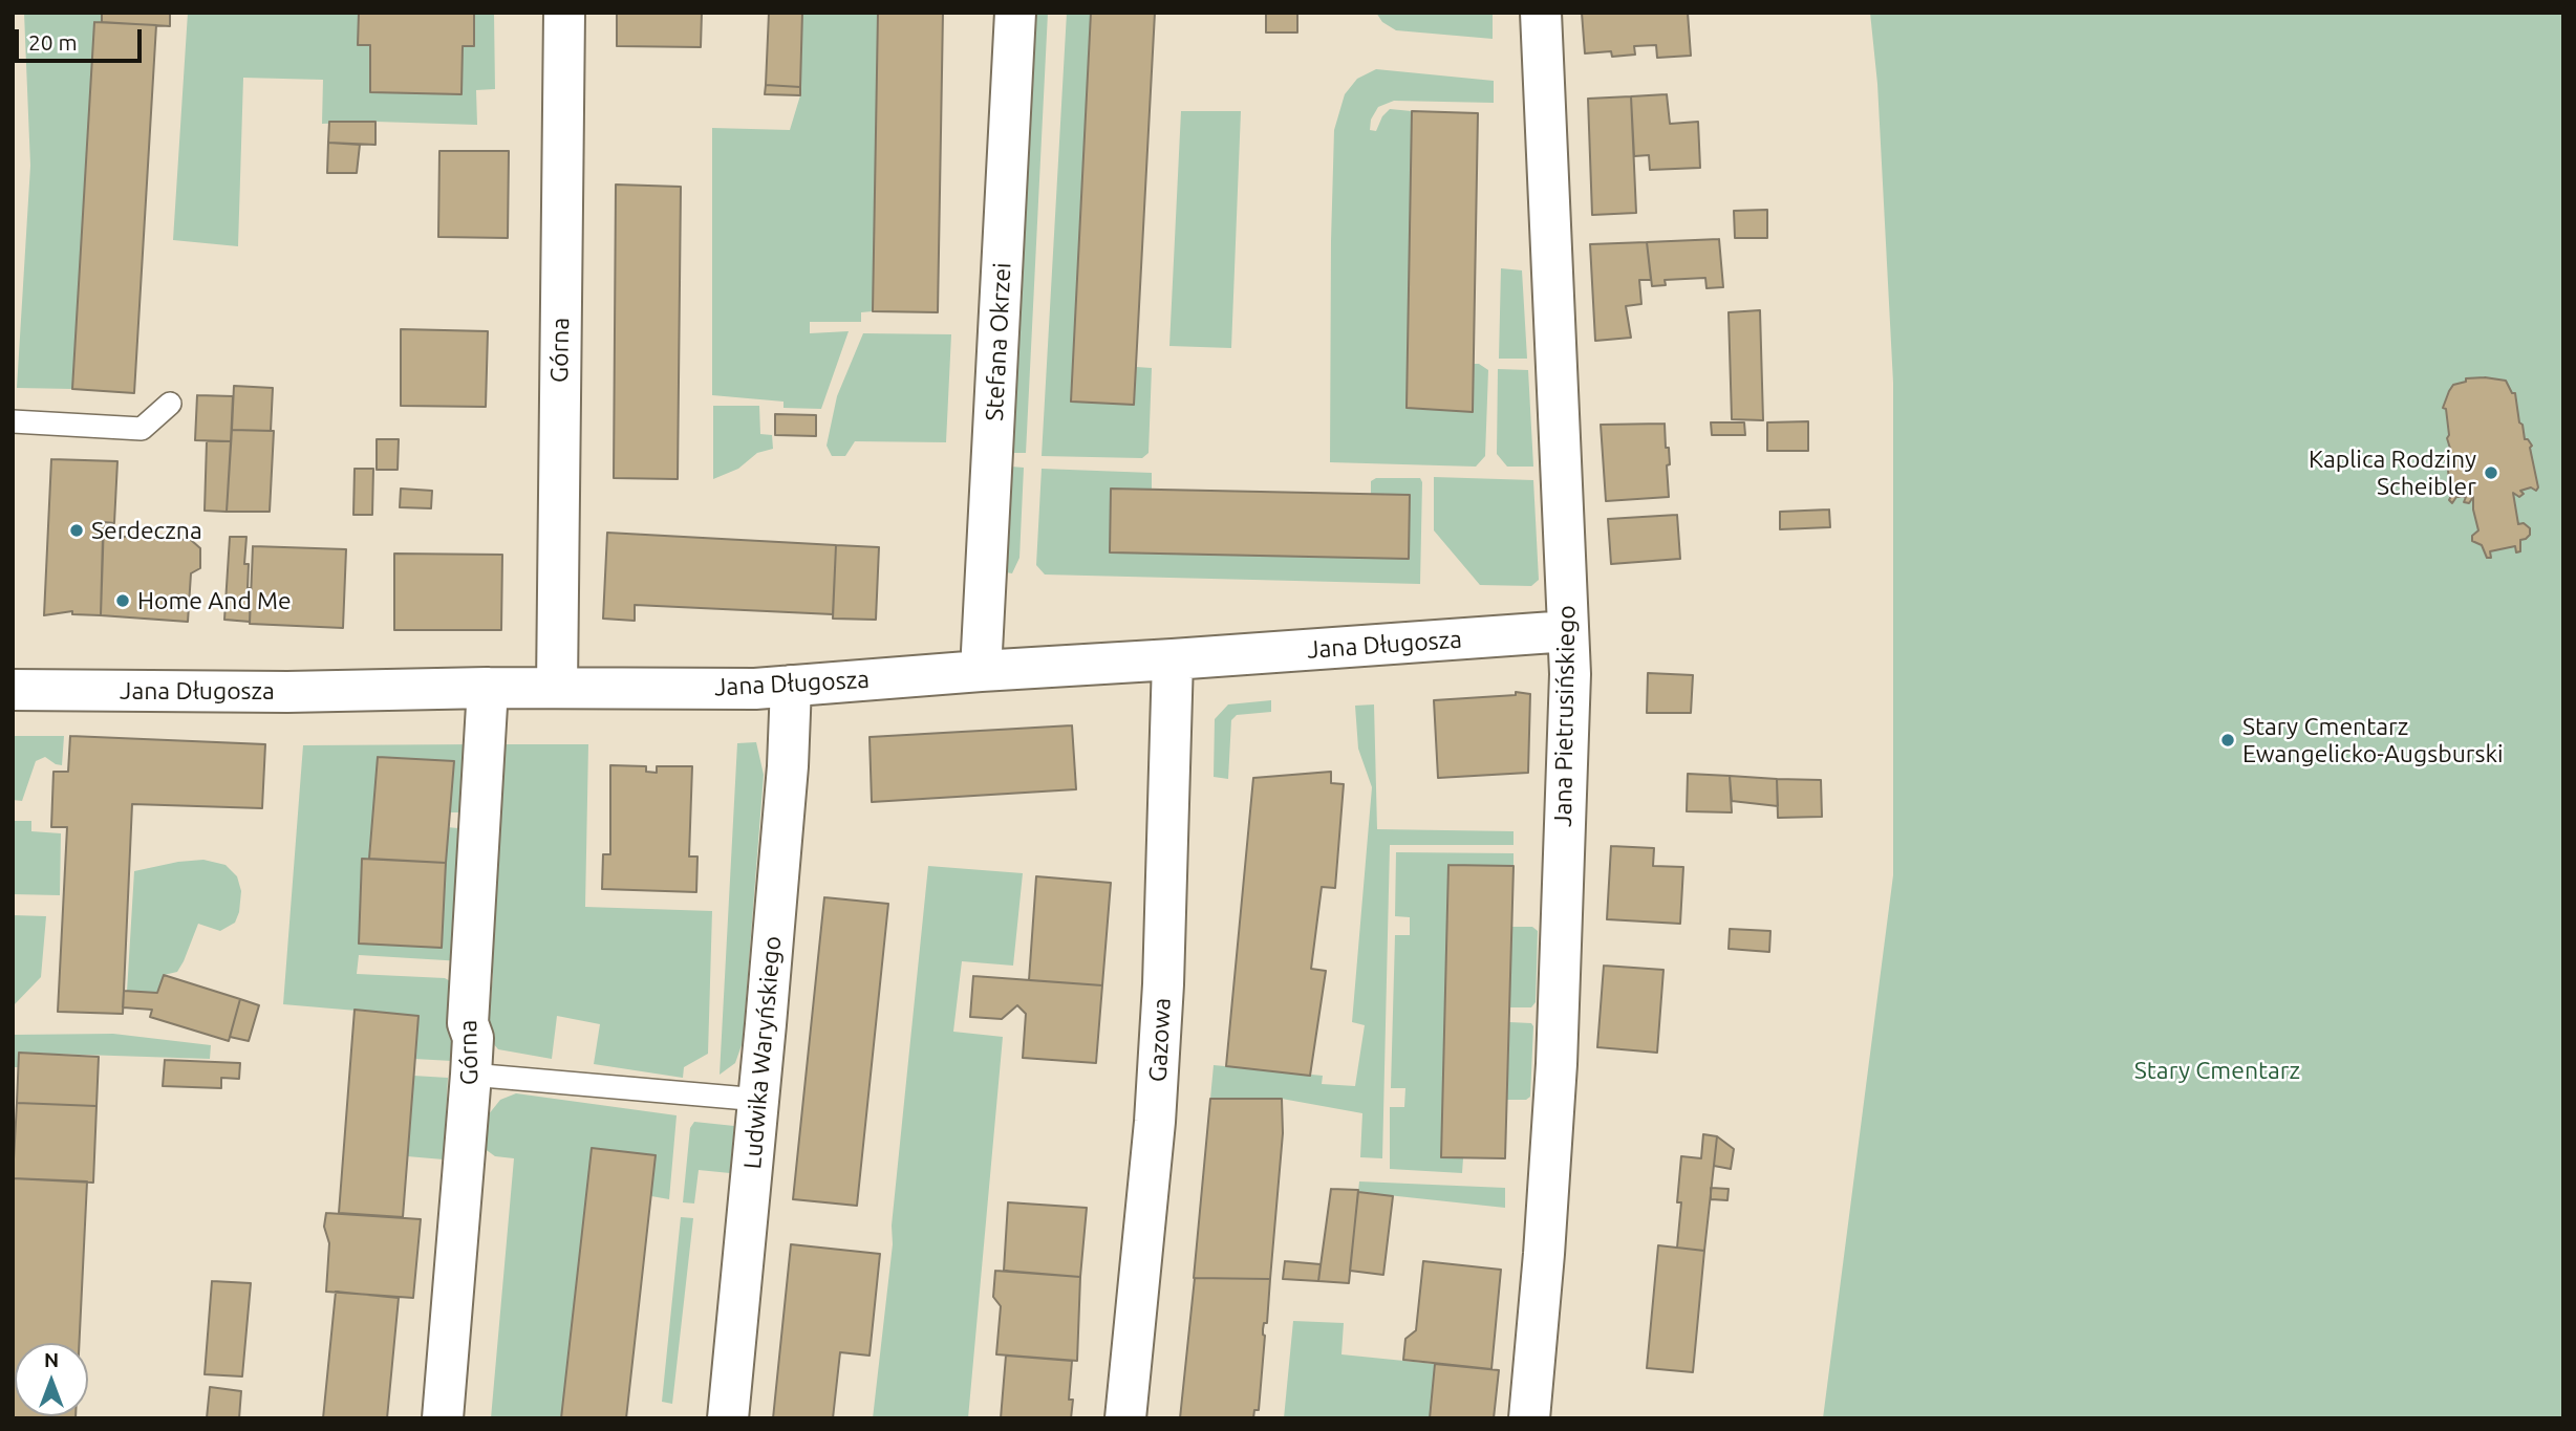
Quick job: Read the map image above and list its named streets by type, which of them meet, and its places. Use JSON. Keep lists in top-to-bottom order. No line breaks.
{"streets":{"street":["Stefana Okrzei","Górna","Jana Długosza","Jana Pietrusińskiego","Gazowa","Ludwika Waryńskiego"]},"crossings":[["Stefana Okrzei","Jana Długosza"],["Górna","Jana Długosza"],["Jana Długosza","Jana Pietrusińskiego"],["Jana Długosza","Gazowa"],["Jana Długosza","Ludwika Waryńskiego"]],"parks":["Stary Cmentarz"],"places":["Kaplica Rodziny Scheibler","Serdeczna","Home And Me","Stary Cmentarz Ewangelicko-Augsburski"],"scale_bar":"20 m","north":"top"}
